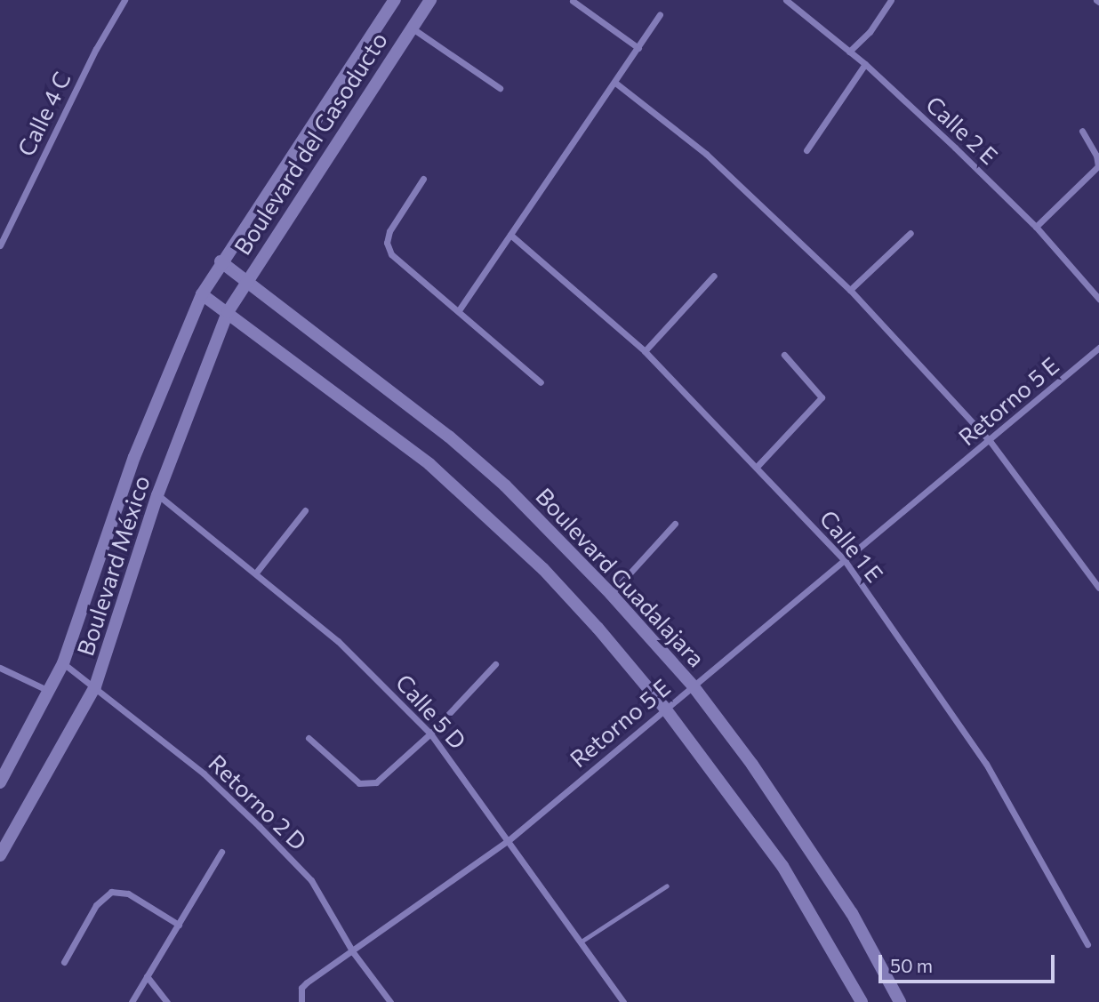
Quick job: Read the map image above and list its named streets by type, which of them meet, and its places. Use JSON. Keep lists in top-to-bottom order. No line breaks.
{"streets":{"street":["Calle 4 C","Calle 2 E","Boulevard del Gasoducto","Retorno 5 E","Calle 1 E","Boulevard México","Boulevard Guadalajara","Calle 5 D","Retorno 2 D"]},"crossings":[["Boulevard del Gasoducto","Boulevard México"],["Boulevard del Gasoducto","Boulevard Guadalajara"],["Retorno 5 E","Calle 1 E"],["Retorno 5 E","Boulevard Guadalajara"],["Retorno 5 E","Calle 5 D"],["Retorno 5 E","Retorno 2 D"],["Boulevard México","Boulevard Guadalajara"],["Boulevard México","Calle 5 D"],["Boulevard México","Retorno 2 D"]],"scale_bar":"50 m"}
